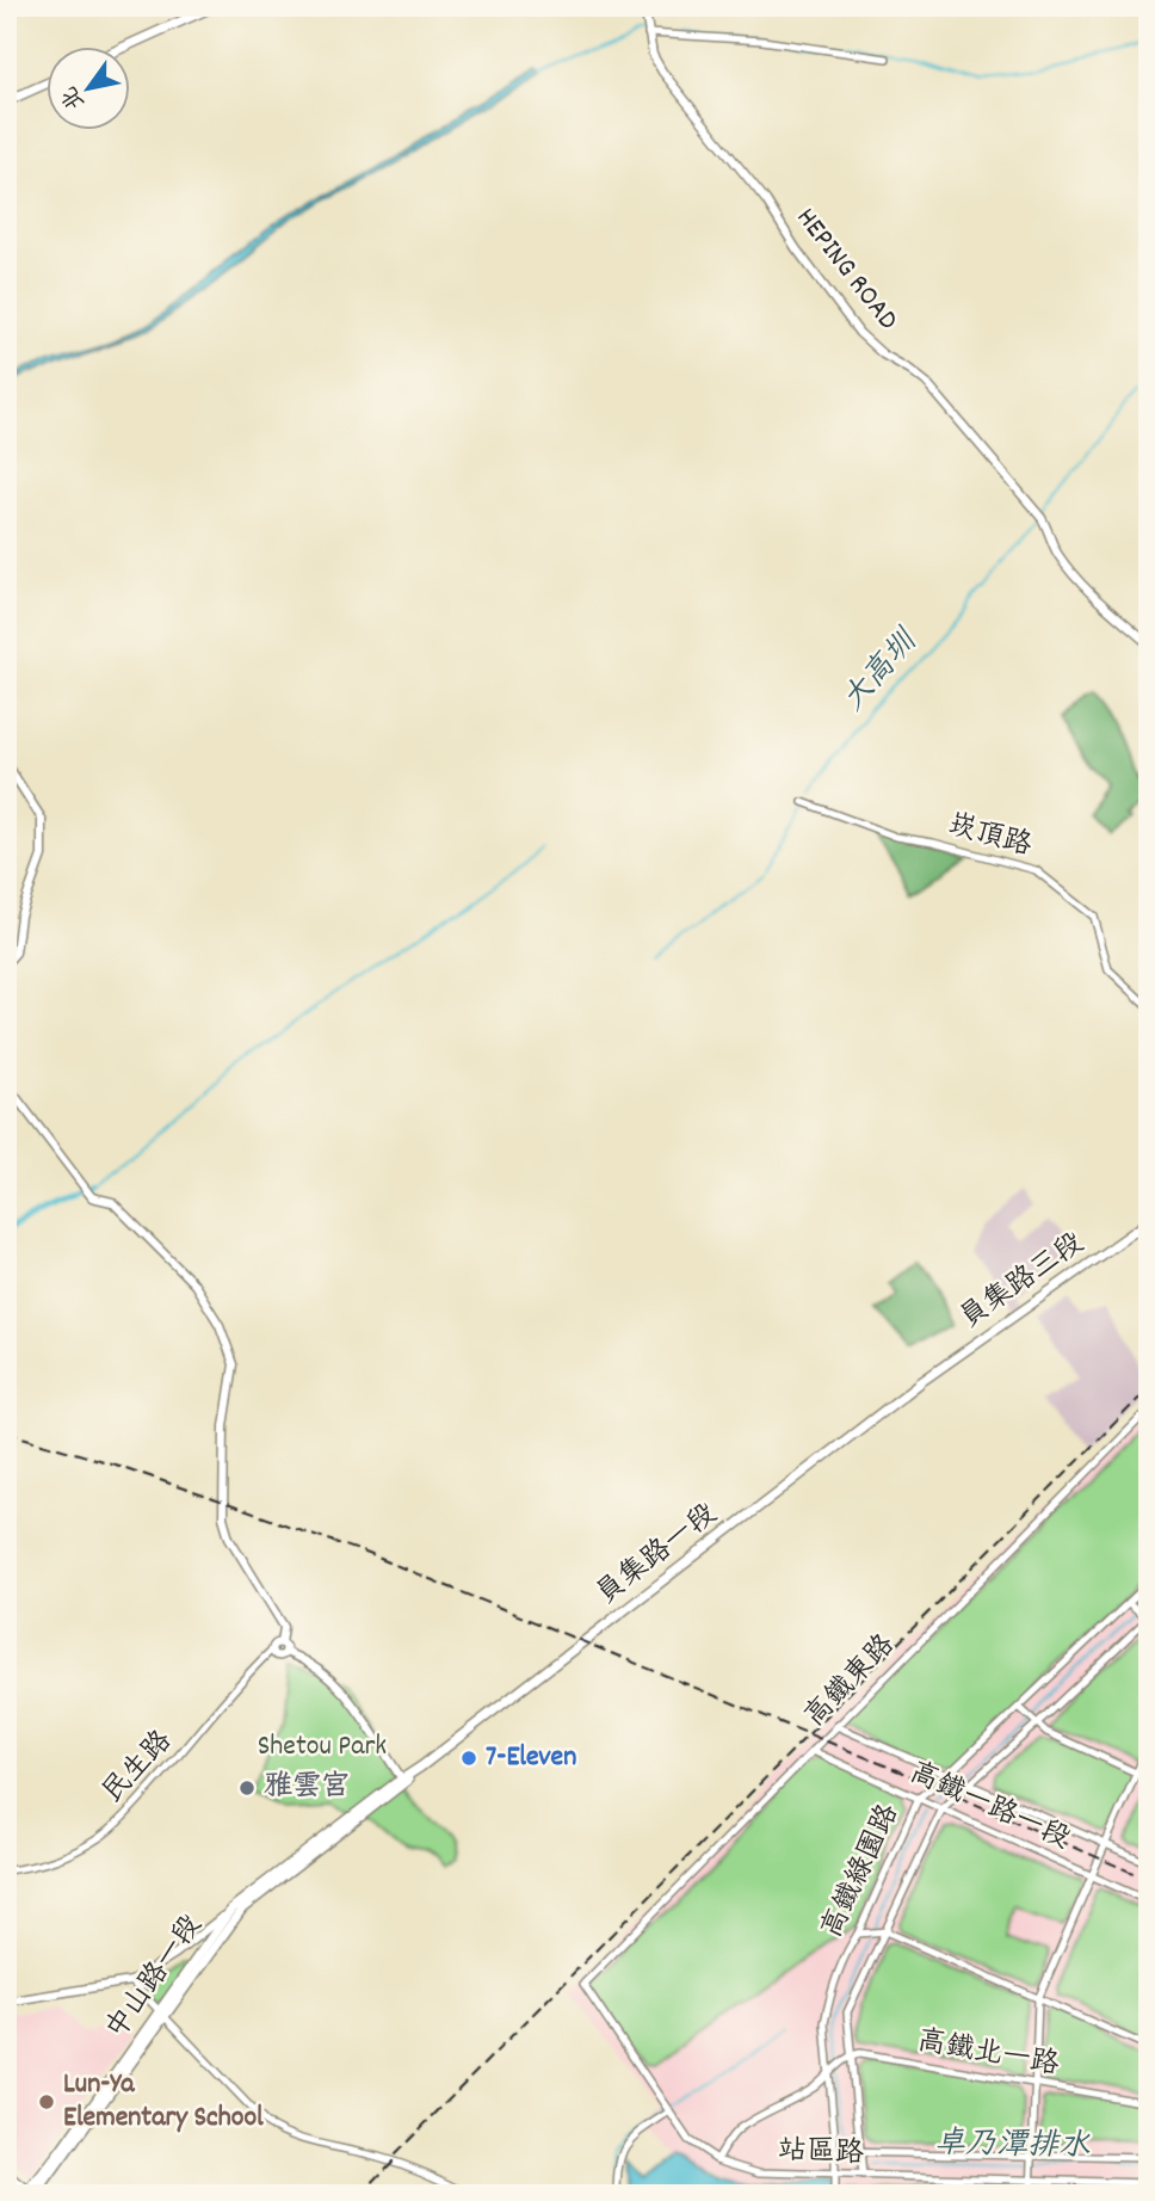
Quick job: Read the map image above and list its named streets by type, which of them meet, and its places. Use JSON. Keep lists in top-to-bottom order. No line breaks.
{"streets":{"main road":["員集路三段","員集路一段","中山路一段"],"street":["HEPING ROAD","崁頂路","高鐵東路","民生路","高鐵一路一段","高鐵綠園路","高鐵北一路","站區路"]},"crossings":[["員集路三段","員集路一段"],["員集路一段","中山路一段"],["高鐵東路","高鐵一路一段"],["高鐵東路","站區路"],["高鐵一路一段","高鐵綠園路"],["高鐵綠園路","高鐵北一路"],["高鐵綠園路","站區路"]],"water":["大高圳","卓乃潭排水"],"parks":["Shetou Park"],"places":["7-Eleven","雅雲宮","Lun-Ya Elementary School"],"north":"bottom left"}
